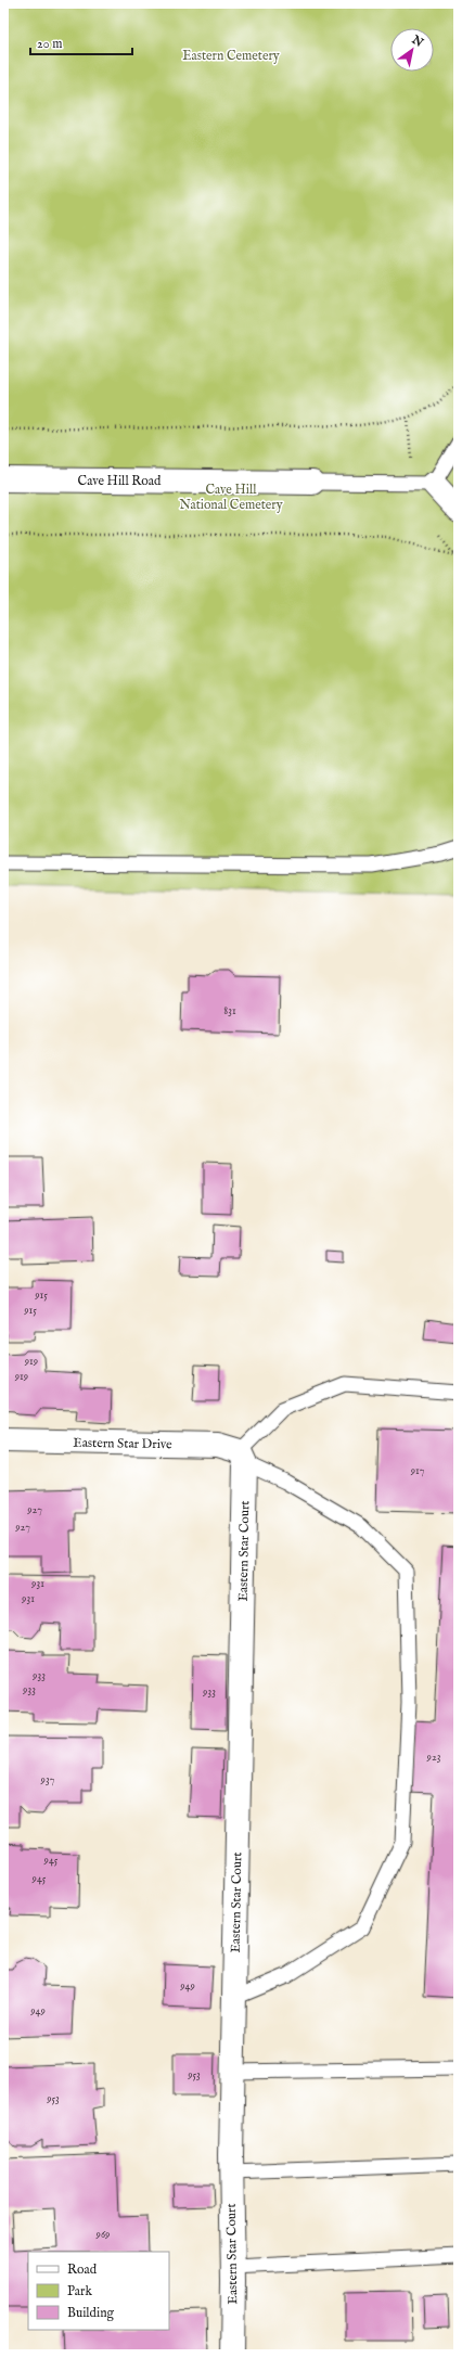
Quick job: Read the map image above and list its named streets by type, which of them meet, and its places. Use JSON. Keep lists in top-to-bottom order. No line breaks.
{"streets":{"street":["Cave Hill Road","Eastern Star Drive","Eastern Star Court"]},"crossings":[["Eastern Star Drive","Eastern Star Court"]],"parks":["Eastern Cemetery","Cave Hill National Cemetery"],"house_numbers":["831","915","915","919","919","917","927","927","931","931","933","933","933","923","937","945","945","949","949","953","953","969"],"legend":["Road","Park","Building"],"scale_bar":"20 m","north":"top right"}
